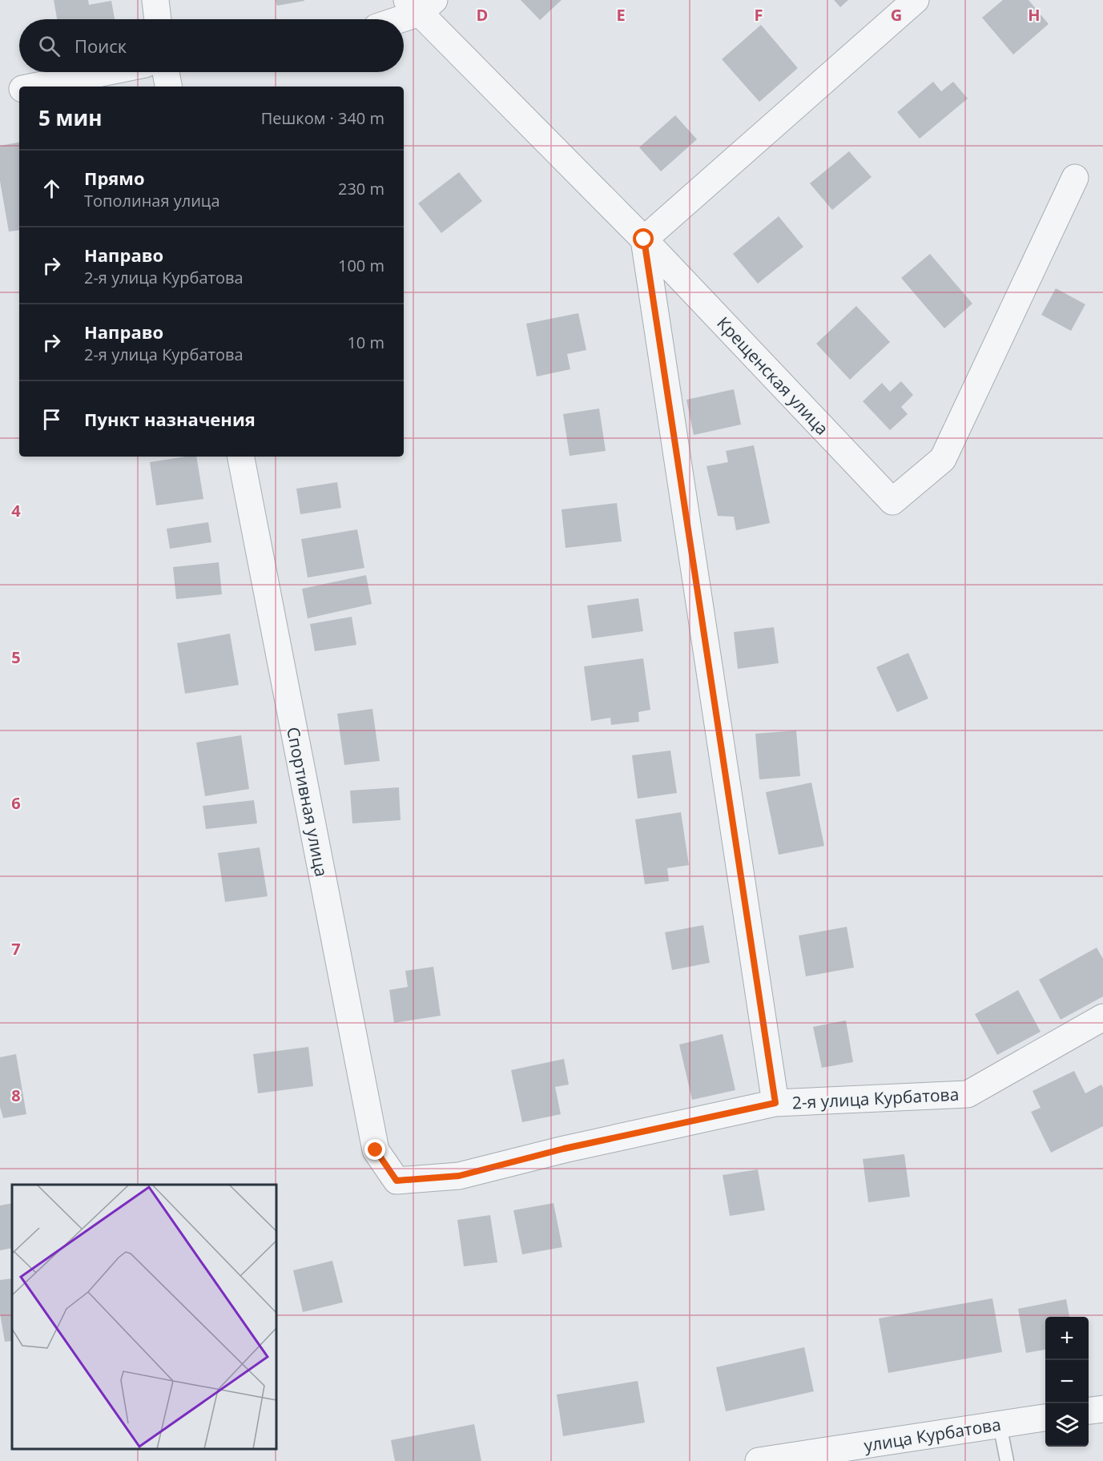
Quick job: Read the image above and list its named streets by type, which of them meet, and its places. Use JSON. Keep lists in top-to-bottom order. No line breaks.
{"streets":{"street":["Крещенская улица","Спортивная улица","2-я улица Курбатова","улица Курбатова"]},"crossings":[["Спортивная улица","2-я улица Курбатова"]],"page":{"search":"Поиск","heading":["5 мин","Пешком · 340 m"],"list":[["Прямо","Тополиная улица","230 m"],["Направо","2-я улица Курбатова","100 m"],["Направо","2-я улица Курбатова","10 m"],"Пункт назначения"],"map_buttons":["+","−"]},"grid":{"columns":["D","E","F","G","H"],"rows":["4","5","6","7","8"]}}
